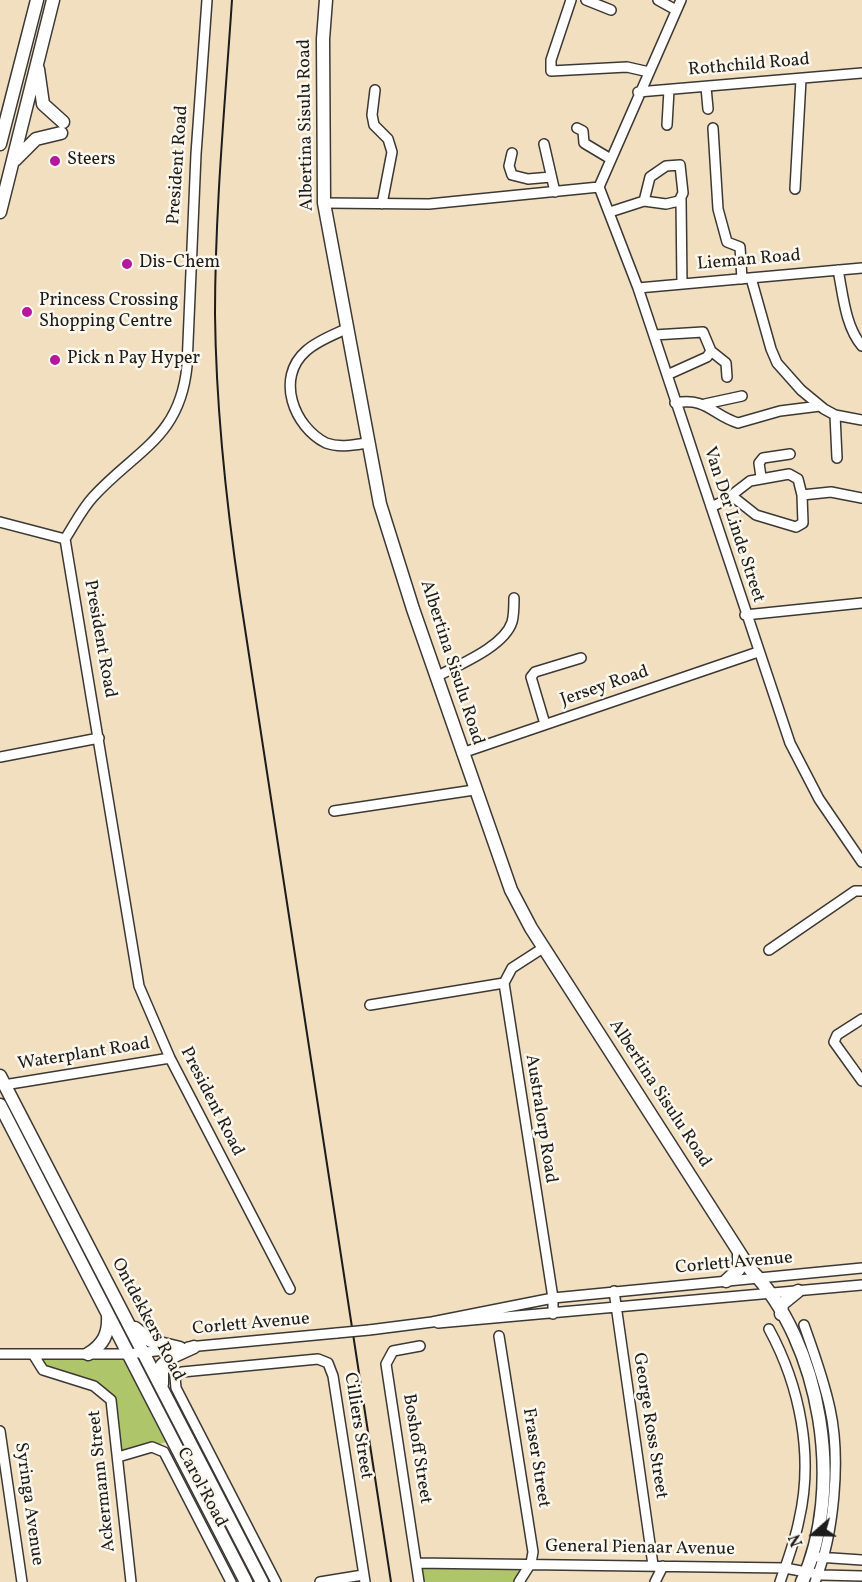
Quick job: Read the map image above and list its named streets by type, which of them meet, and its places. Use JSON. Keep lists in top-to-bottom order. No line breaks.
{"streets":{"main road":["Albertina Sisulu Road","Ontdekkers Road"],"street":["Rothchild Road","President Road","Lieman Road","Van Der Linde Street","Jersey Road","Waterplant Road","Australorp Road","Corlett Avenue","Cilliers Street","George Ross Street","Boshoff Street","Fraser Street","Ackermann Street","Carol Road","Syringa Avenue","General Pienaar Avenue"]},"crossings":[["Albertina Sisulu Road","Jersey Road"],["Albertina Sisulu Road","Corlett Avenue"],["Albertina Sisulu Road","General Pienaar Avenue"],["President Road","Waterplant Road"],["Lieman Road","Van Der Linde Street"],["Van Der Linde Street","Jersey Road"],["Waterplant Road","Ontdekkers Road"],["Australorp Road","Corlett Avenue"],["Corlett Avenue","Ontdekkers Road"],["Corlett Avenue","George Ross Street"],["Corlett Avenue","Ackermann Street"],["Ontdekkers Road","Cilliers Street"],["George Ross Street","General Pienaar Avenue"],["Boshoff Street","General Pienaar Avenue"],["Fraser Street","General Pienaar Avenue"],["Ackermann Street","Carol Road"]],"places":["Steers","Dis-Chem","Princess Crossing Shopping Centre","Pick n Pay Hyper"],"north":"left"}
